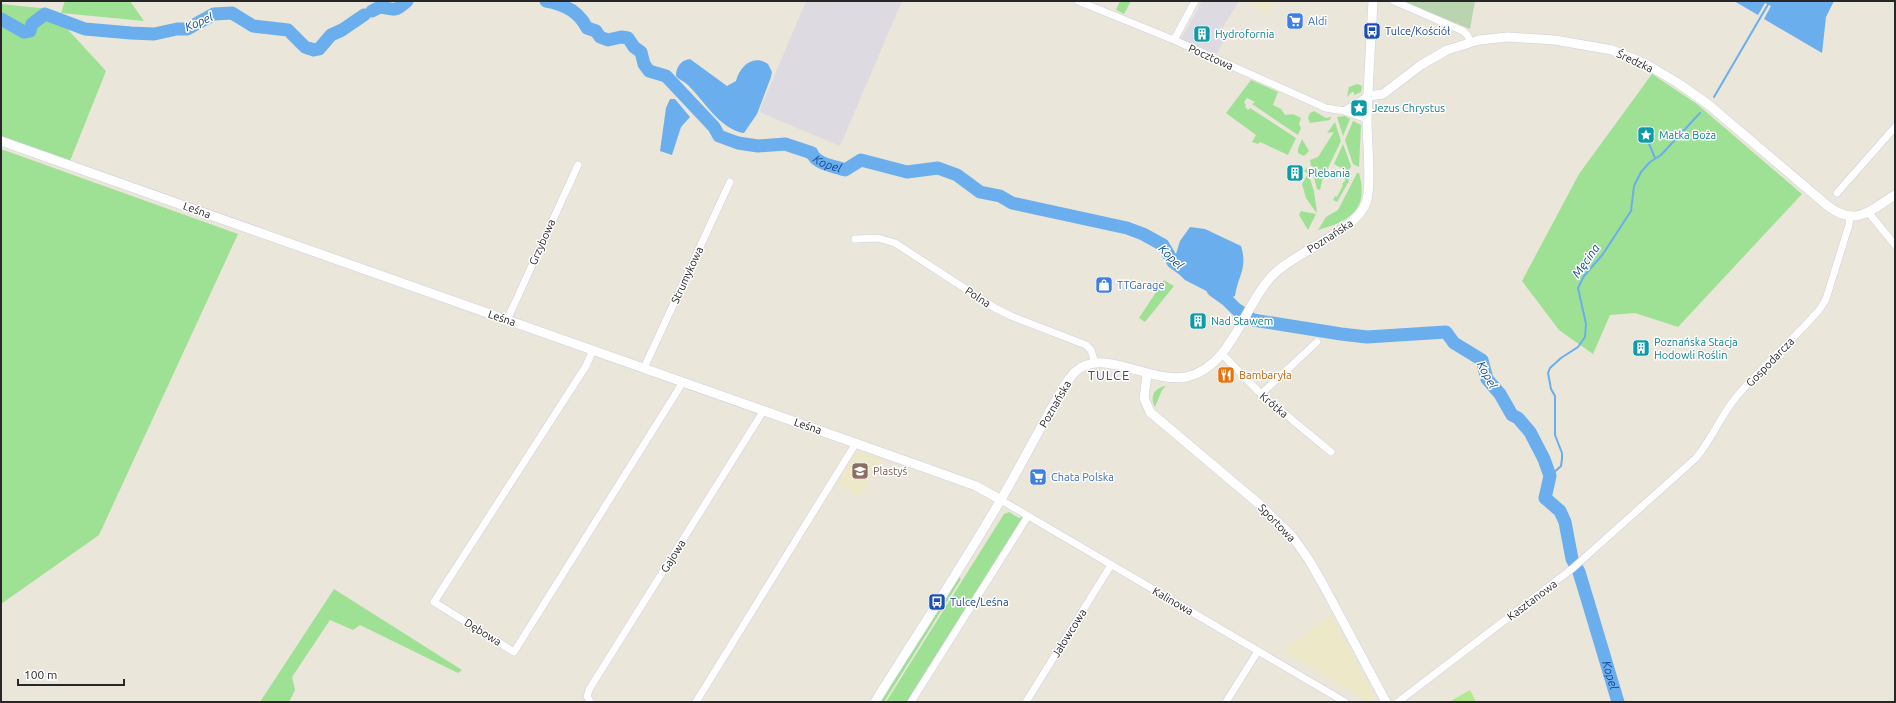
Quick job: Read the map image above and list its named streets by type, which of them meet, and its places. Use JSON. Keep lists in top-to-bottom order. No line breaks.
{"streets":{"street":["Pocztowa","Średzka","Leśna","Poznańska","Grzybowa","Strumykowa","Polna","Gospodarcza","Krótka","Sportowa","Gajowa","Kasztanowa","Kalinowa","Dębowa","Jałowcowa"]},"crossings":[["Pocztowa","Poznańska"],["Średzka","Poznańska"],["Średzka","Gospodarcza"],["Leśna","Poznańska"],["Leśna","Grzybowa"],["Leśna","Strumykowa"],["Leśna","Gajowa"],["Leśna","Kalinowa"],["Leśna","Dębowa"],["Poznańska","Polna"],["Poznańska","Krótka"],["Poznańska","Sportowa"],["Poznańska","Kalinowa"],["Gospodarcza","Kasztanowa"],["Kalinowa","Jałowcowa"]],"districts":["TULCE"],"water":["Kopel","Męcina"],"places":{"supermarket":["Aldi","Chata Polska"],"bus stop":["Tulce/Kościół","Tulce/Leśna"],"building":["Hydrofornia","Plebania","Nad Stawem","Poznańska Stacja Hodowli Roślin"],"place":["Jezus Chrystus","Matka Boża"],"shop":["TTGarage"],"restaurant":["Bambaryła"],"school or university":["Plastyś"]},"scale_bar":"100 m"}
